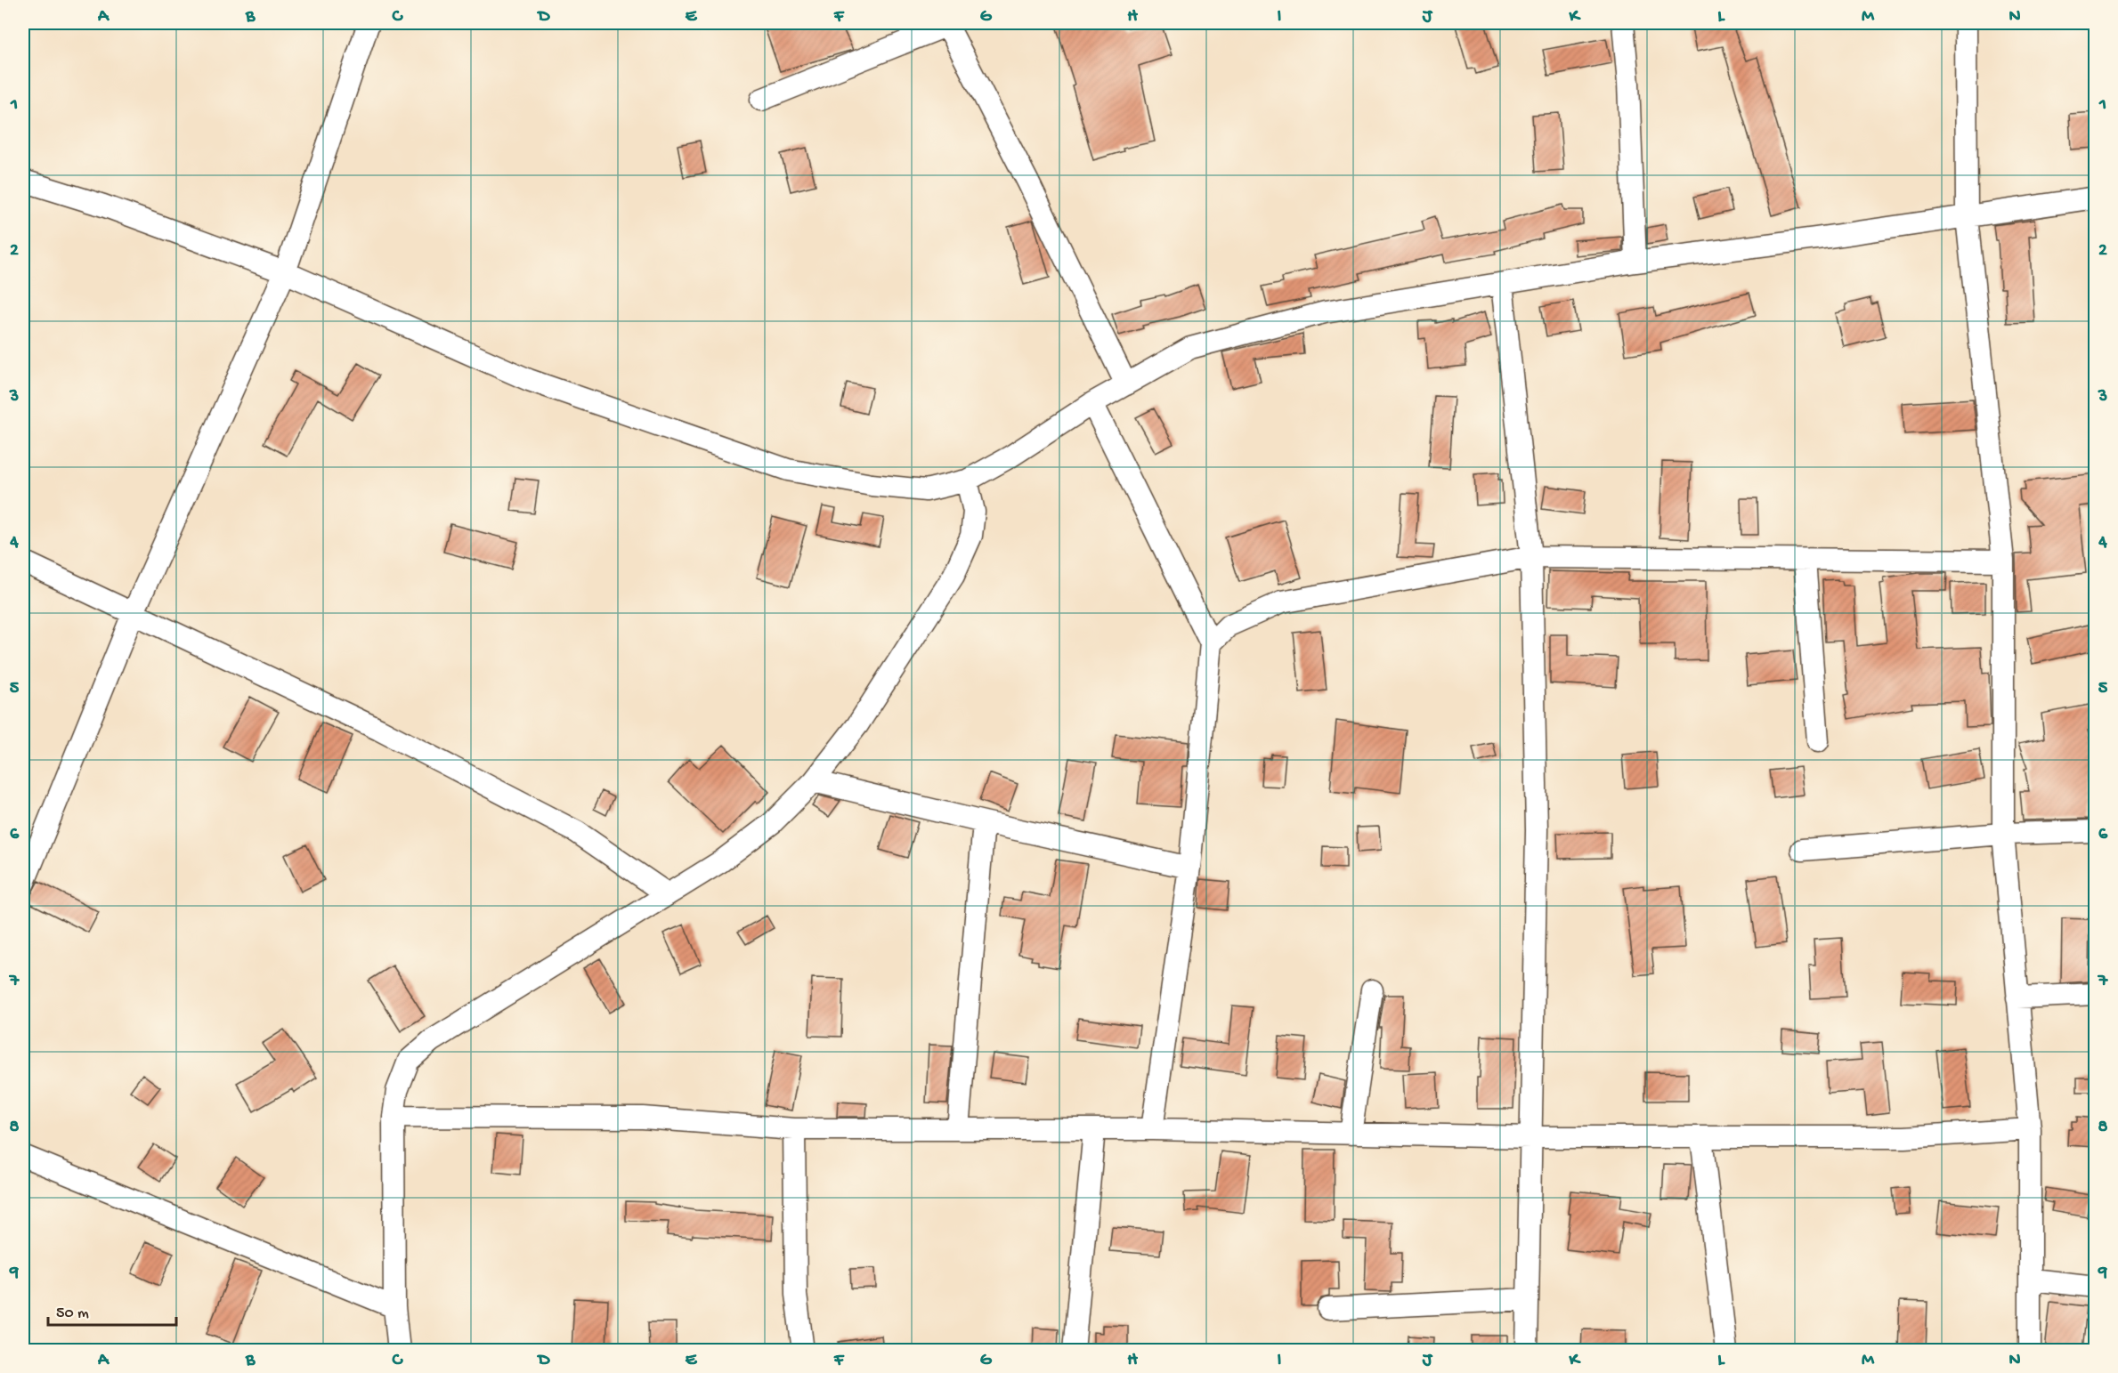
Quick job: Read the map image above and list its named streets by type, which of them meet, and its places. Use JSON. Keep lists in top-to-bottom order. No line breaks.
{"scale_bar":"50 m","grid":{"columns":["A","B","C","D","E","F","G","H","I","J","K","L","M","N"],"rows":["1","2","3","4","5","6","7","8","9"]}}
